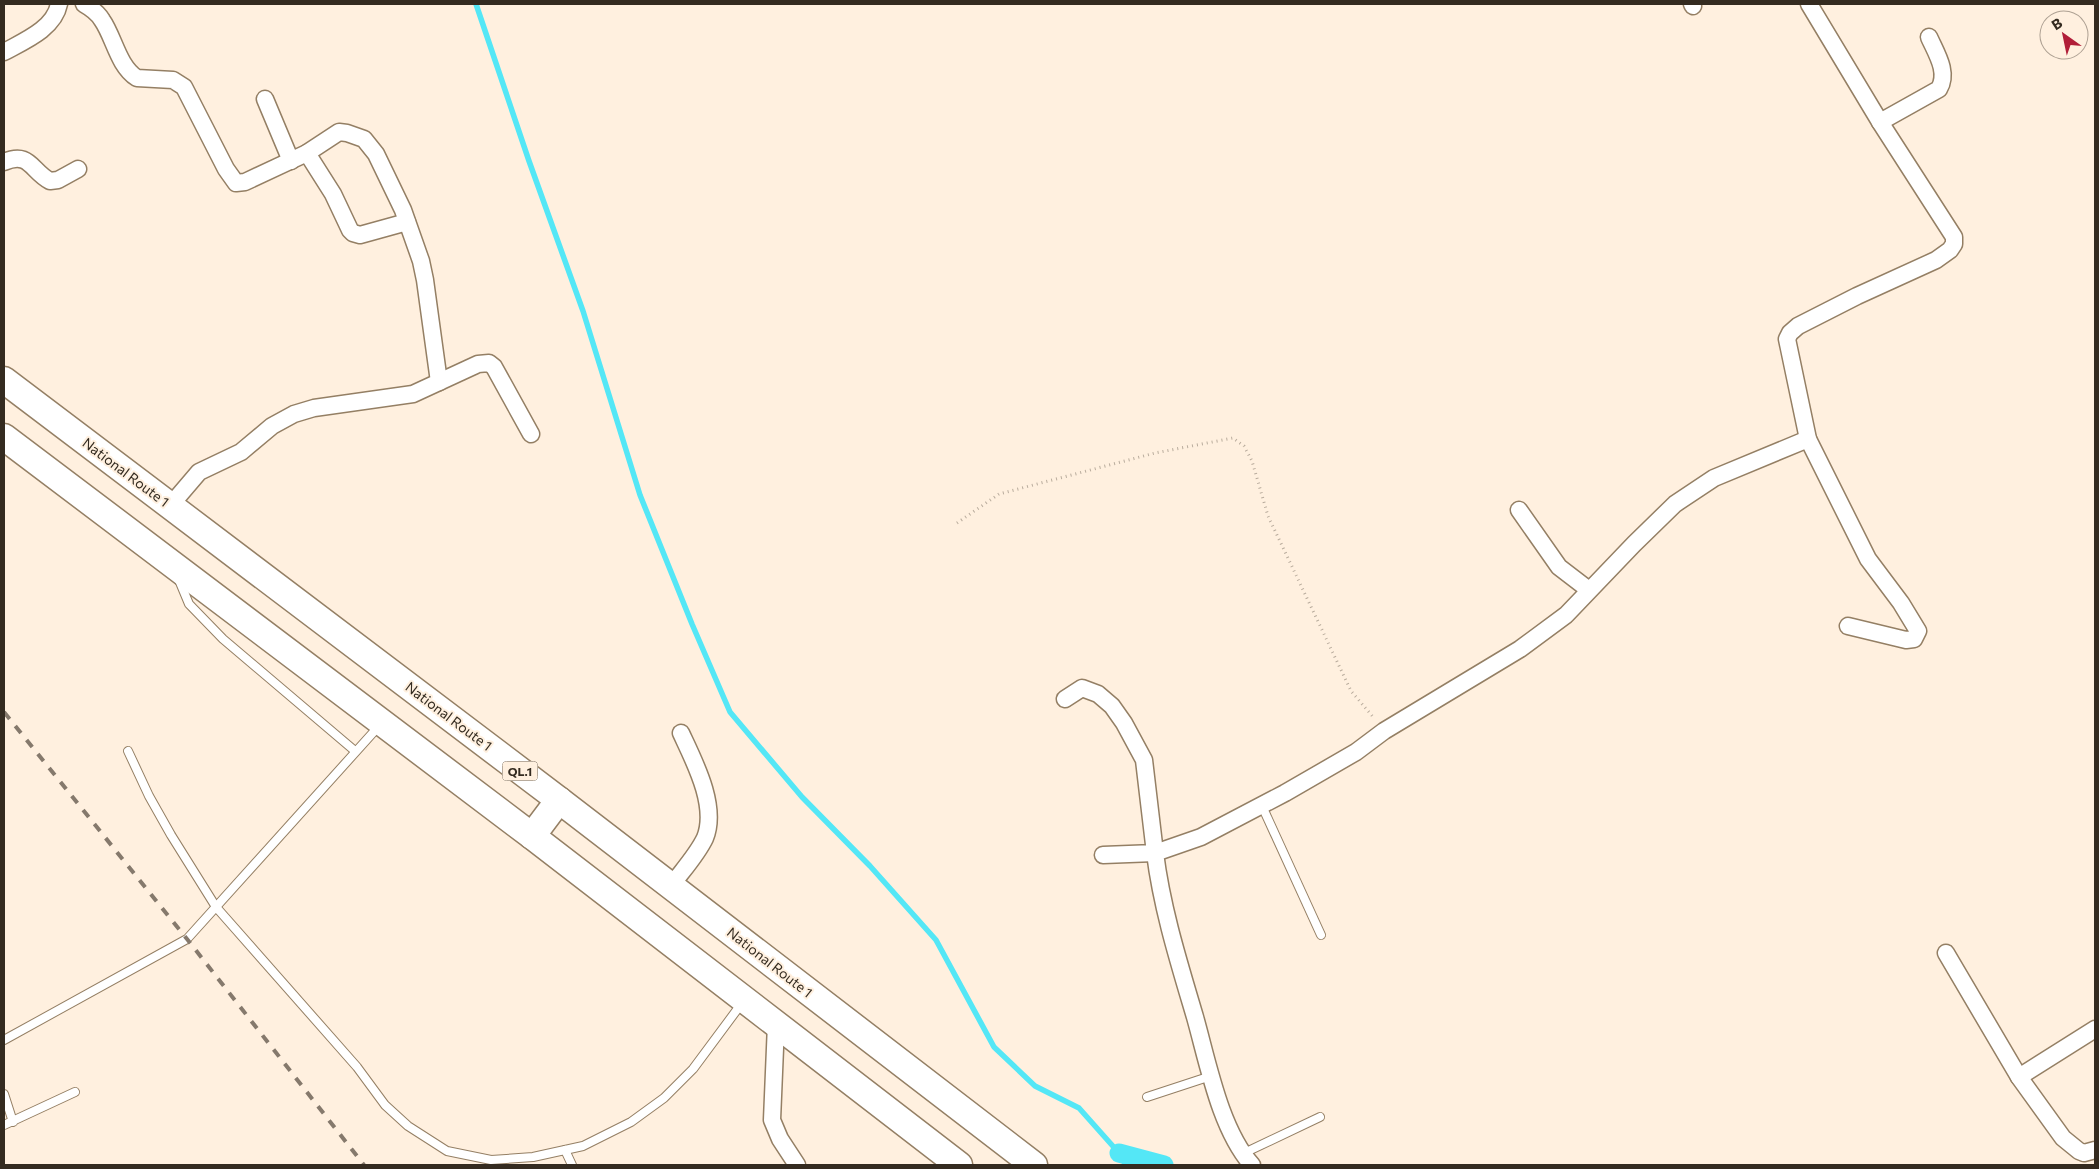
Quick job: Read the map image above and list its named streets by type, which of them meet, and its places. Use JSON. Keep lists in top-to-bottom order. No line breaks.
{"streets":{"highway":["National Route 1","QL.1"]},"north":"top left"}
